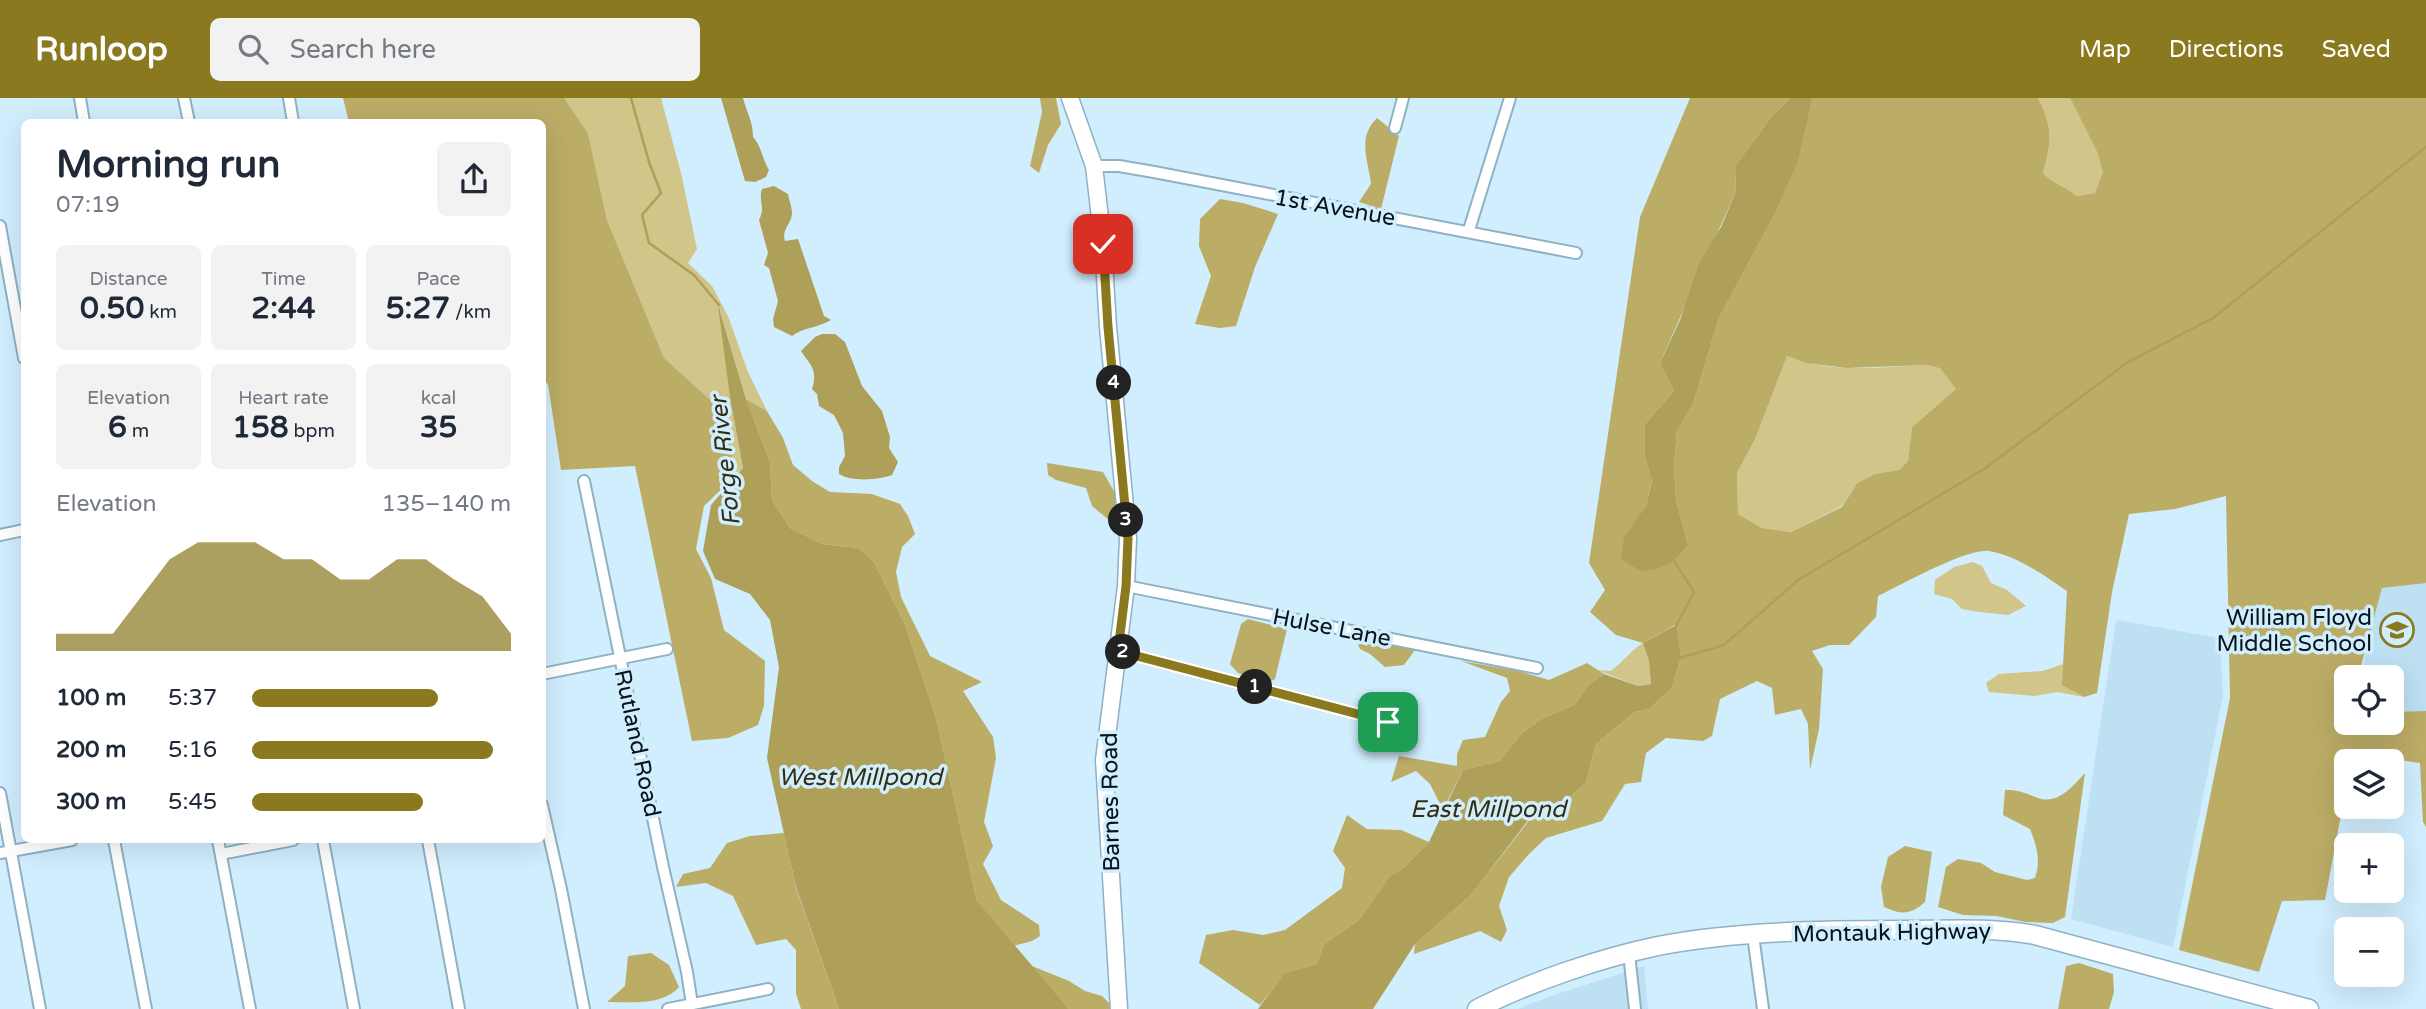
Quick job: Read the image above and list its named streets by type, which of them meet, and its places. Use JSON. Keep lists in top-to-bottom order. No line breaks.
{"streets":{"main road":["Montauk Highway"],"street":["1st Avenue","Hulse Lane","Rutland Road","Barnes Road"]},"crossings":[["1st Avenue","Barnes Road"],["Hulse Lane","Barnes Road"]],"water":["Forge River","West Millpond","East Millpond"],"places":{"school or university":["William Floyd Middle School"]},"page":{"header":"Runloop","search":"Search here","nav":["Map","Directions","Saved"],"heading":["Morning run","07:19"],"stats":[["Distance","0.50 km"],["Time","2:44"],["Pace","5:27 /km"],["Elevation","6 m"],["Heart rate","158 bpm"],["kcal","35"]],"pins":["4","3","2","1"],"chart":["Elevation","135–140 m"],"map_buttons":["+","−"],"list":[{"name":"100 m","note":"5:37"},{"name":"200 m","note":"5:16"},{"name":"300 m","note":"5:45"}]}}
